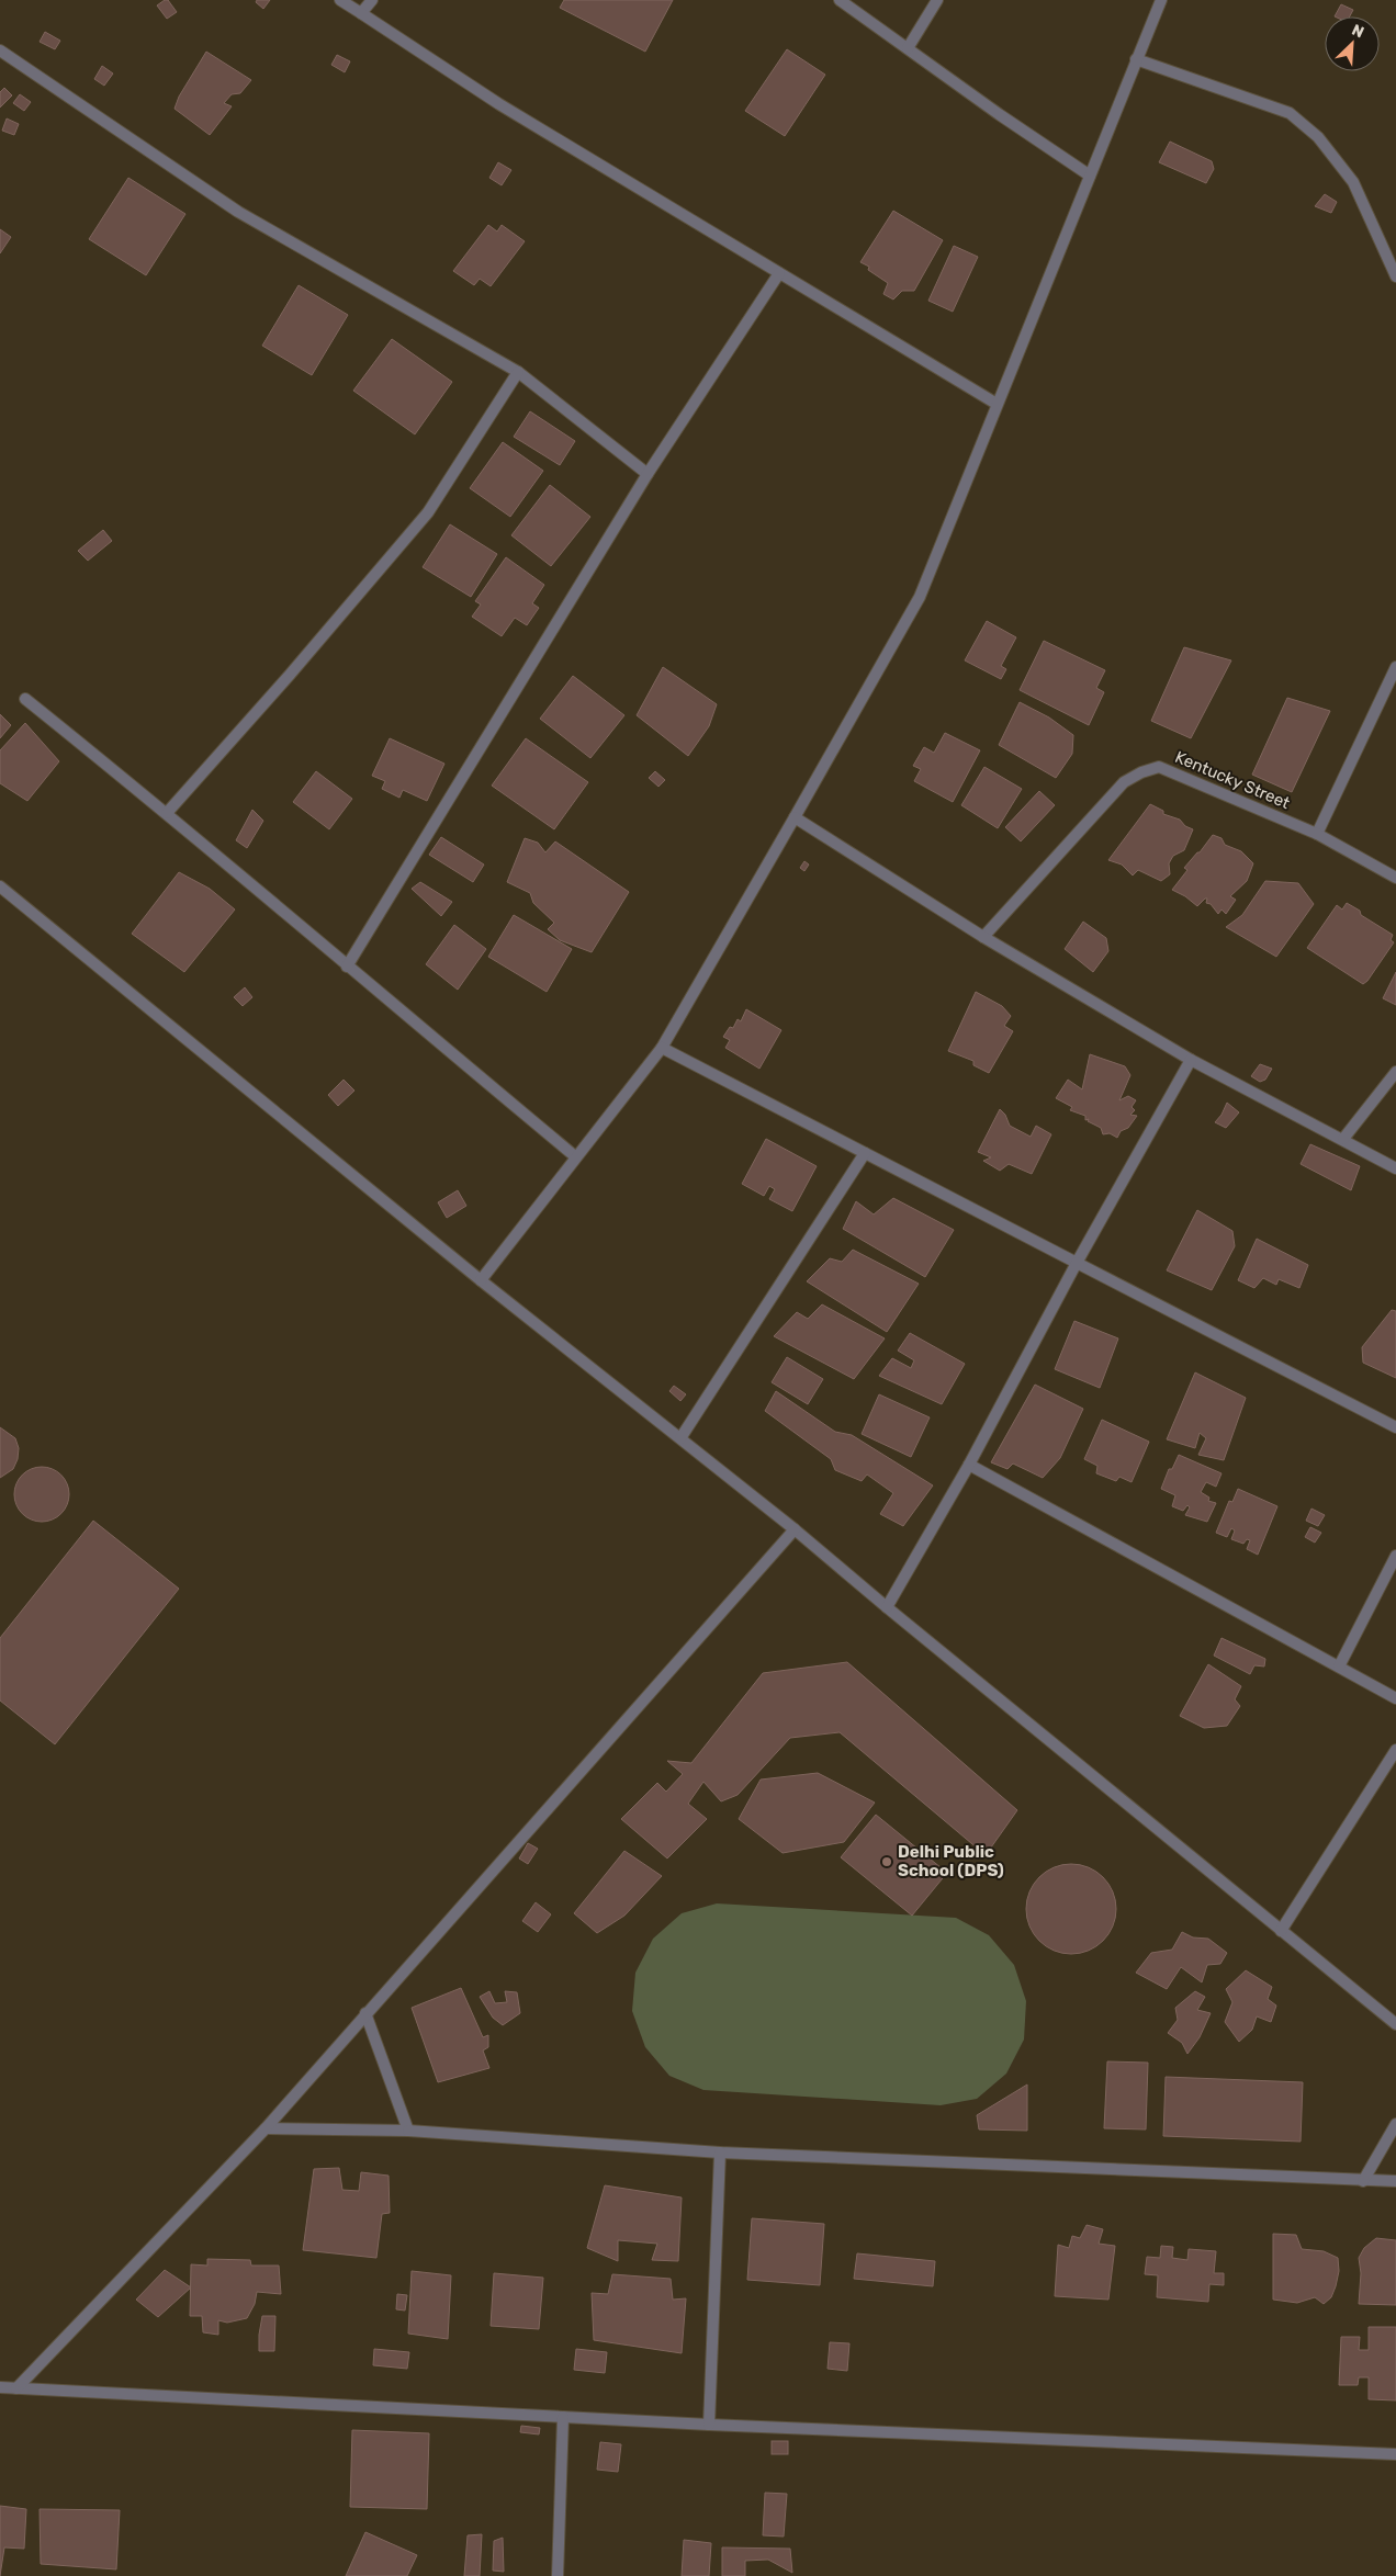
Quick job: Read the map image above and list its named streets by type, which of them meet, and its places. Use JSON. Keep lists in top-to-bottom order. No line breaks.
{"streets":{"street":["Kentucky Street"]},"places":["Delhi Public School (DPS)"],"north":"top right"}
